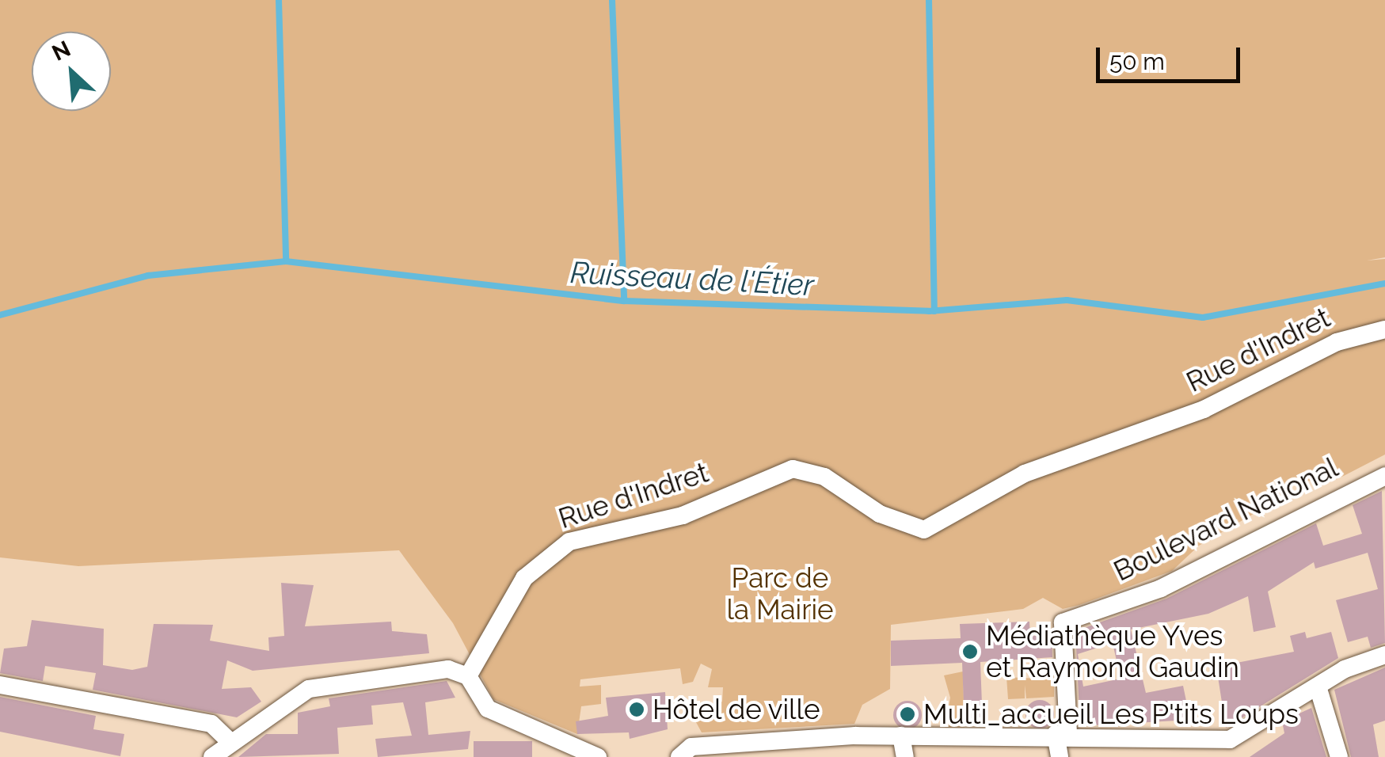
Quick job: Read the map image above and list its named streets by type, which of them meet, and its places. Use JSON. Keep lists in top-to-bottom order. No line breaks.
{"streets":{"street":["Rue d'Indret","Boulevard National"]},"water":["Ruisseau de l'Étier"],"parks":["Parc de la Mairie"],"places":["Médiathèque Yves et Raymond Gaudin","Hôtel de ville","Multi_accueil Les P'tits Loups"],"scale_bar":"50 m","north":"top left"}
